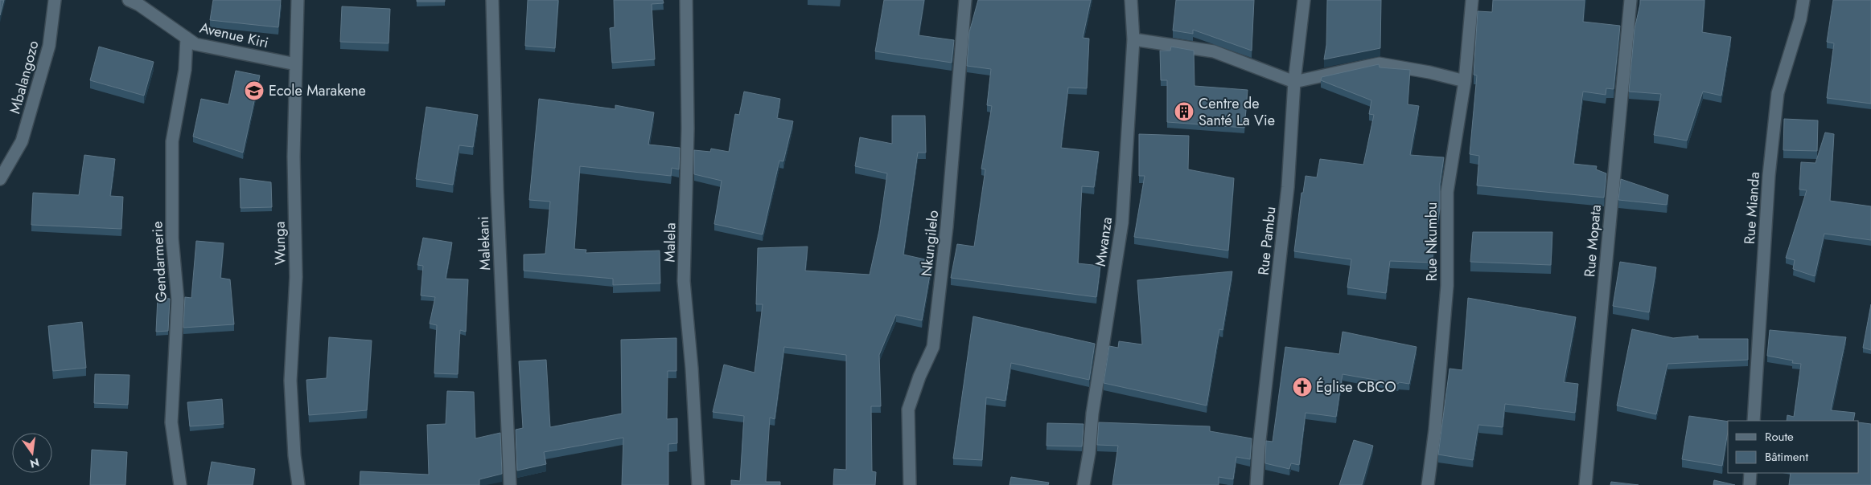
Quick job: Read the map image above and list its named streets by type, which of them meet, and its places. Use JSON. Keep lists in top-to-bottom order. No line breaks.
{"streets":{"street":["Avenue Kiri","Mbalangozo","Rue Mianda","Rue Pambu","Rue Mopata","Mwanza","Rue Nkumbu","Malela","Wunga","Malekani","Nkungilelo","Gendarmerie"]},"crossings":[["Avenue Kiri","Wunga"],["Avenue Kiri","Gendarmerie"]],"places":{"school or university":["Ecole Marakene"],"building":["Centre de Santé La Vie"],"church":["Église CBCO"]},"legend":["Route","Bâtiment"],"north":"bottom"}
